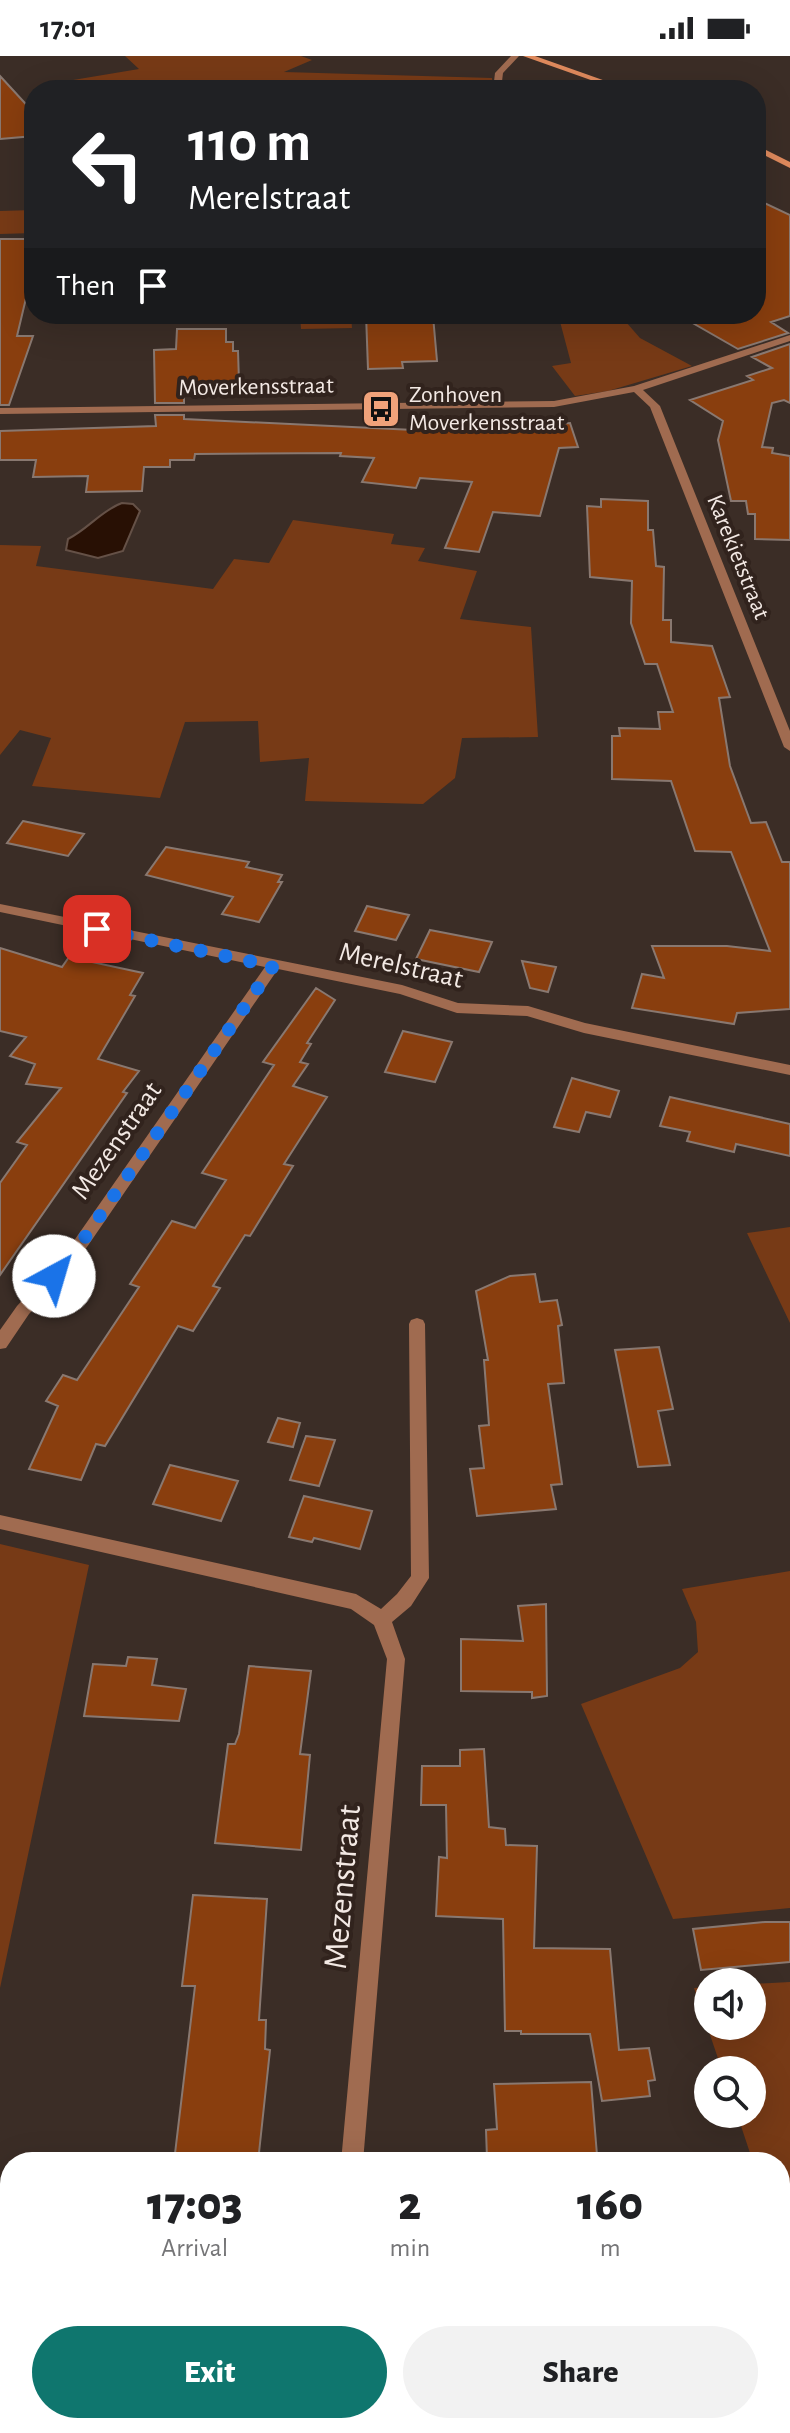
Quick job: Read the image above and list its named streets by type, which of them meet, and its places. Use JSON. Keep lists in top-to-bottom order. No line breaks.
{"streets":{"street":["Moverkensstraat","Karekietstraat","Merelstraat","Mezenstraat"]},"crossings":[["Moverkensstraat","Karekietstraat"],["Merelstraat","Mezenstraat"]],"places":{"bus stop":["Zonhoven Moverkensstraat"]},"page":{"status":"17:01","turn":["110 m","Merelstraat"],"then":"Then","eta":["17:03","Arrival","2","min","160","m"],"buttons":["Exit","Share"]}}
